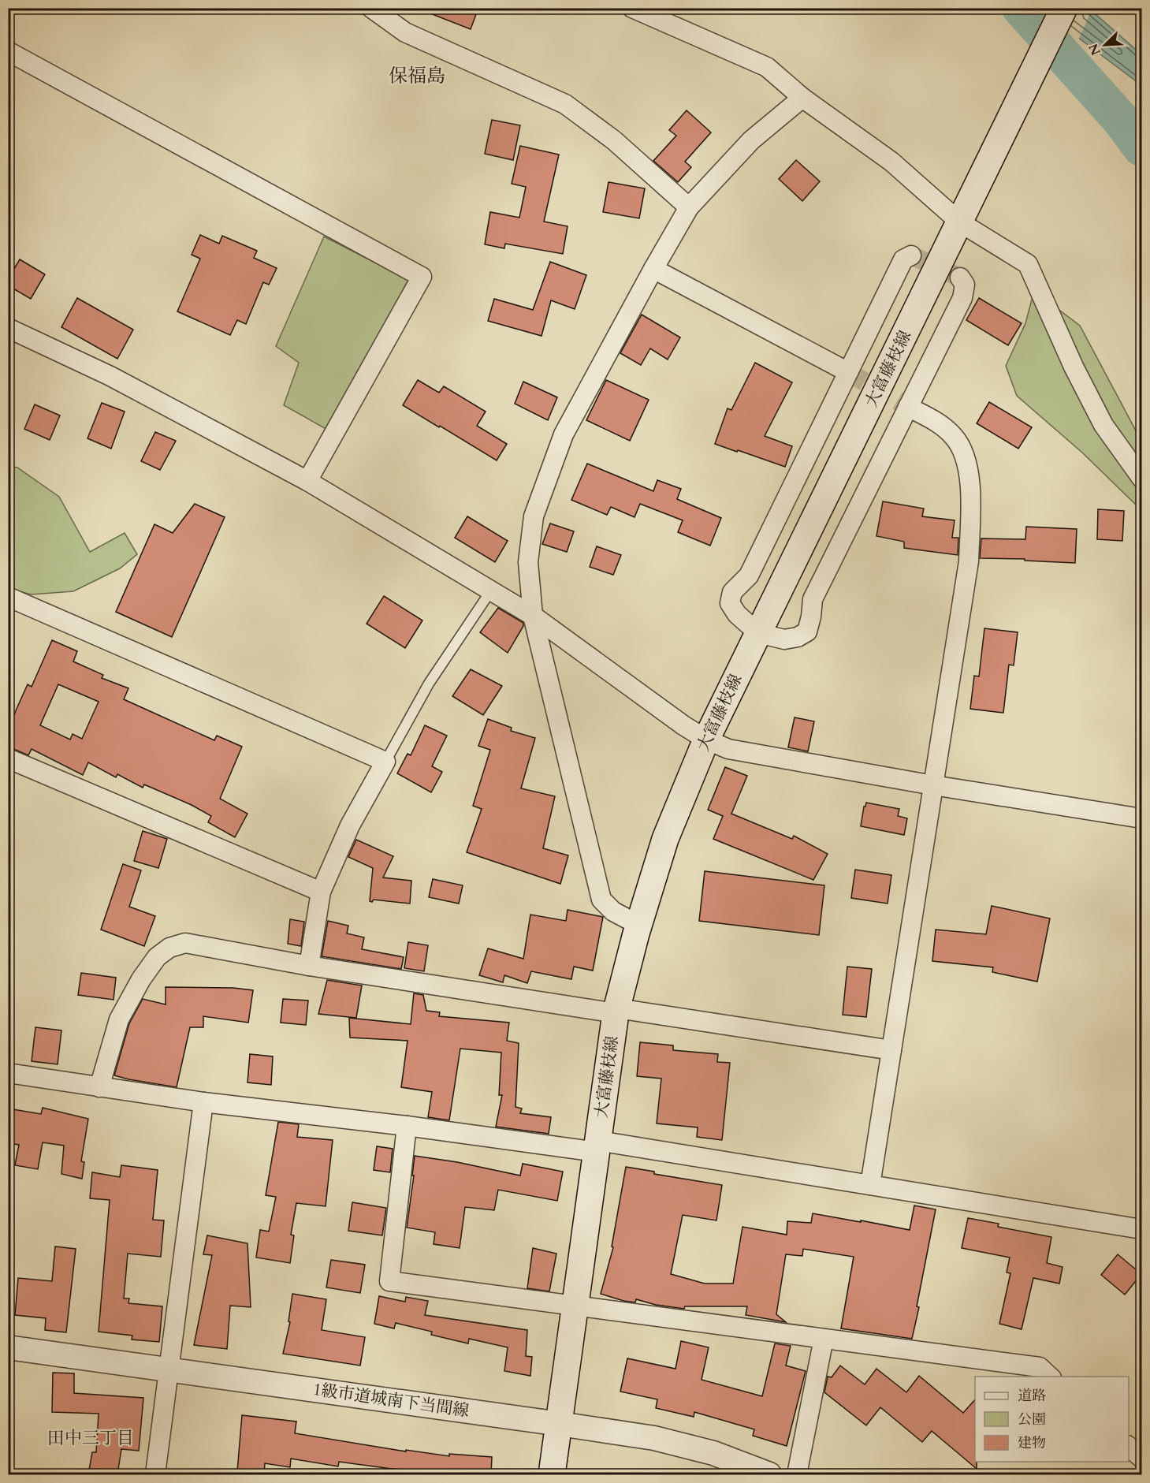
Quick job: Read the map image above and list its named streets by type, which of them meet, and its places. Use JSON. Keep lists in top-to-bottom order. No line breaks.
{"streets":{"main road":["大富藤枝線"],"street":["1級市道城南下当間線"]},"crossings":[["大富藤枝線","1級市道城南下当間線"]],"districts":["保福島","田中三丁目"],"legend":["道路","公園","建物"],"north":"bottom left"}
